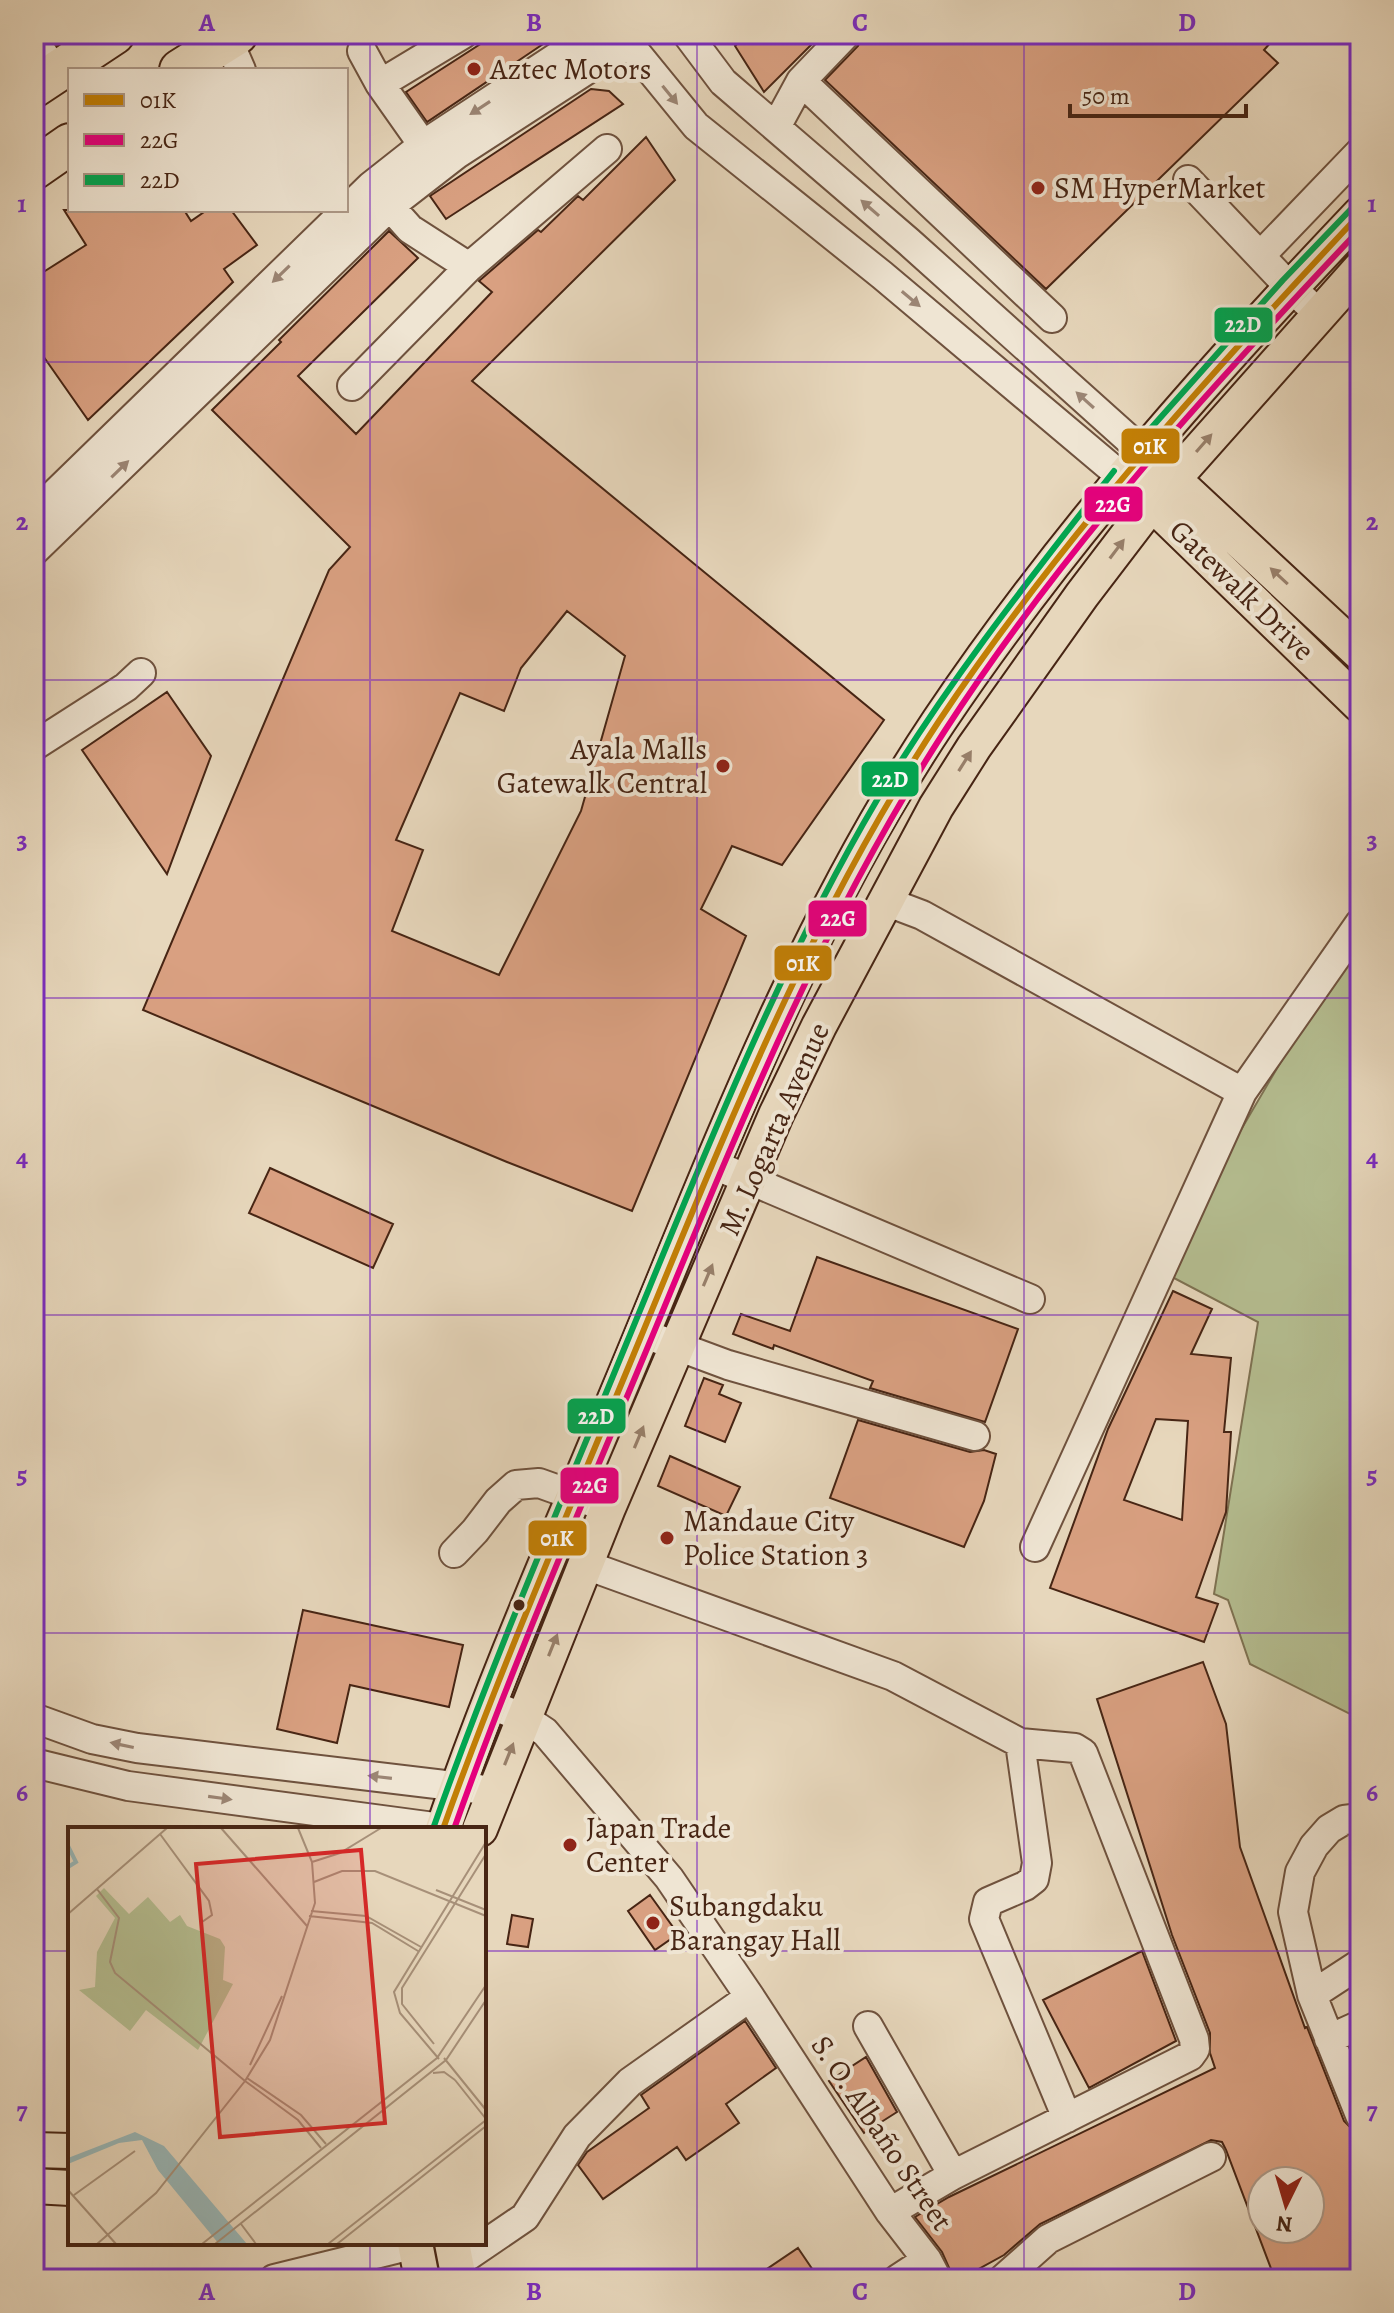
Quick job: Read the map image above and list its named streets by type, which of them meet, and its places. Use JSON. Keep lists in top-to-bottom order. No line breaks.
{"streets":{"main road":["Gatewalk Drive","M. Logarta Avenue"],"street":["S. O. Albaño Street"]},"crossings":[["Gatewalk Drive","M. Logarta Avenue"],["M. Logarta Avenue","S. O. Albaño Street"]],"places":["Aztec Motors","SM HyperMarket","Ayala Malls Gatewalk Central","Mandaue City Police Station 3","Japan Trade Center","Subangdaku Barangay Hall"],"lines":["transit line 22D","transit line 01K","transit line 22G"],"legend":["01K","22G","22D"],"scale_bar":"50 m","north":"bottom","grid":{"columns":["A","B","C","D"],"rows":["1","2","3","4","5","6","7"]}}
